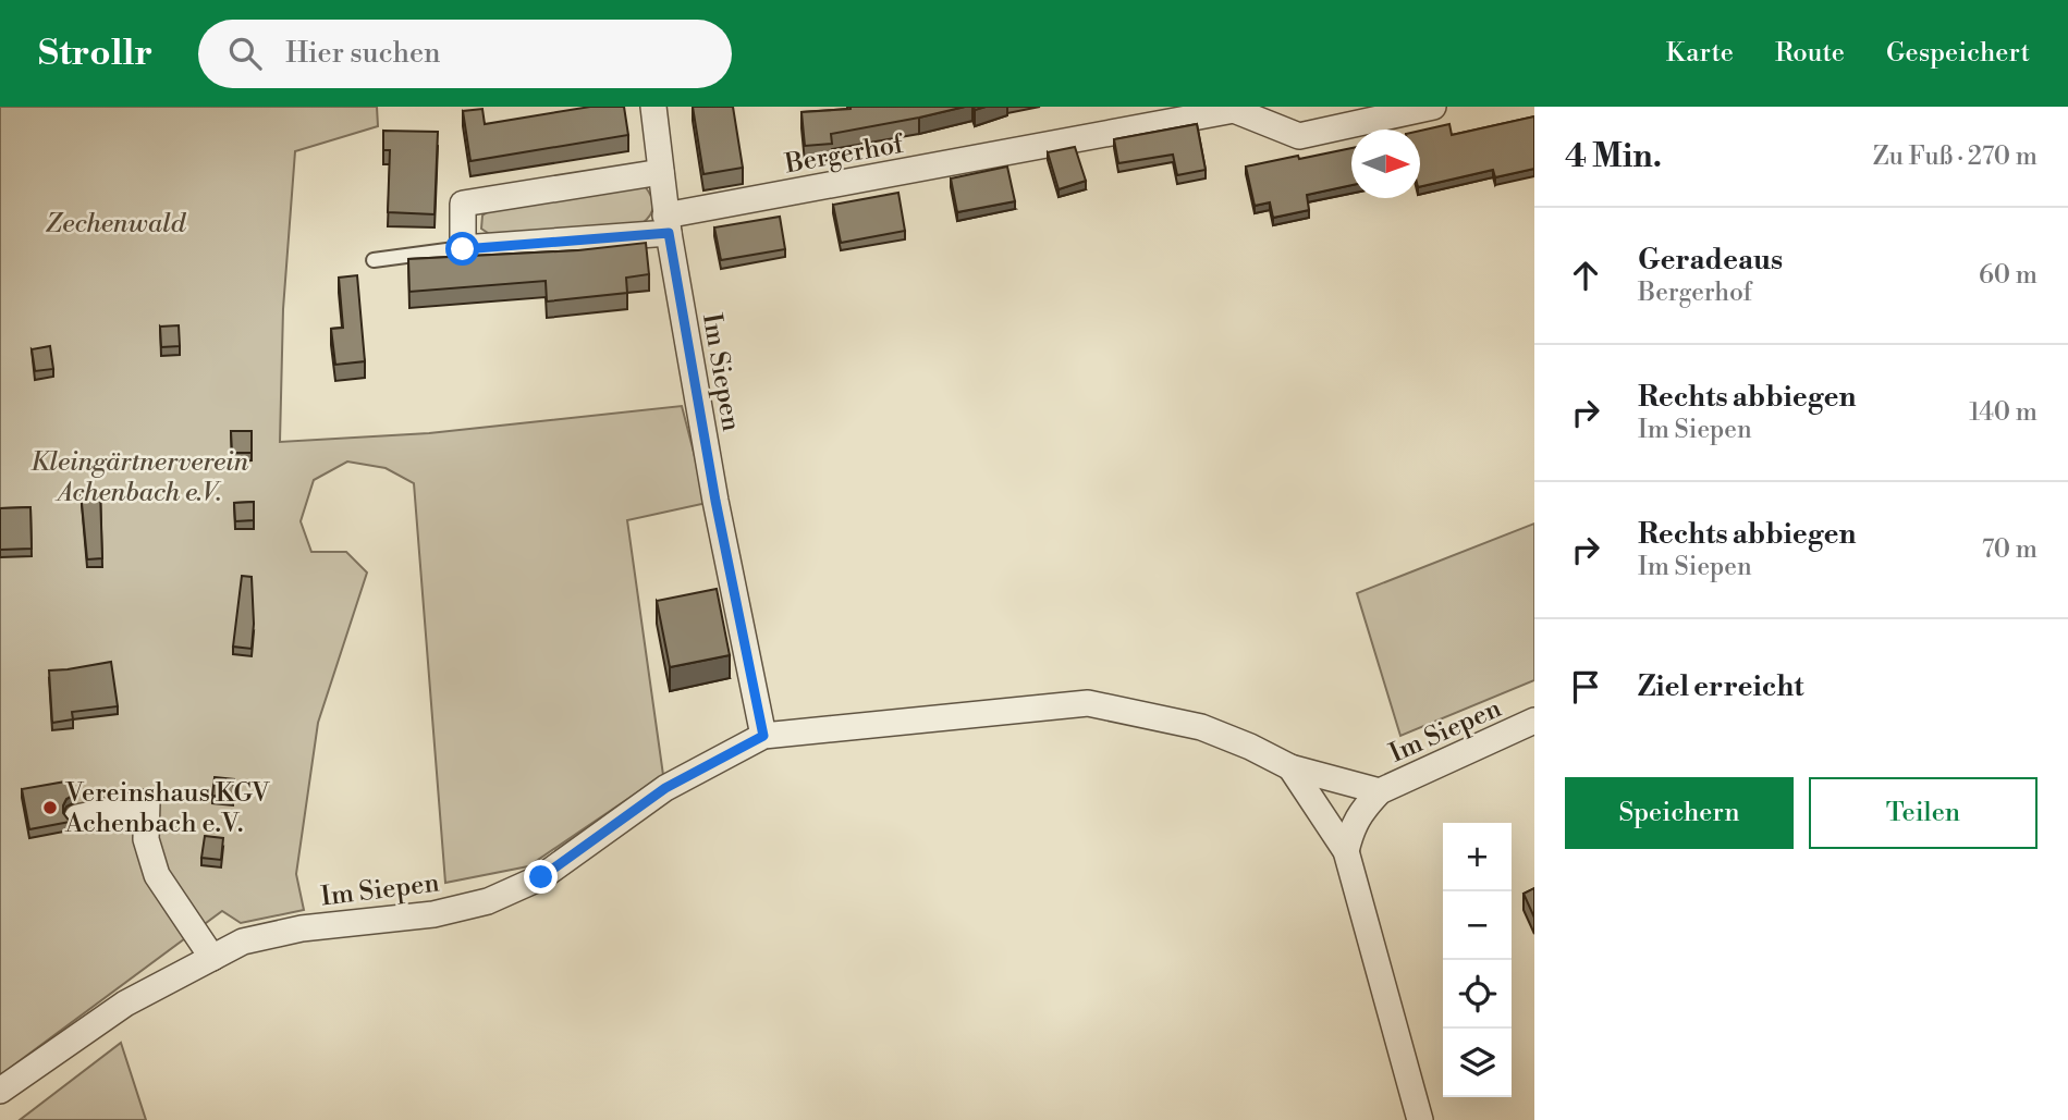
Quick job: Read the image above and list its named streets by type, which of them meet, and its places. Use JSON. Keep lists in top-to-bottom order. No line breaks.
{"streets":{"street":["Bergerhof","Im Siepen"]},"crossings":[["Bergerhof","Im Siepen"]],"parks":["Zechenwald","Kleingärtnerverein Achenbach e.V."],"places":["Vereinshaus KGV Achenbach e.V."],"north":"right","page":{"header":"Strollr","search":"Hier suchen","nav":["Karte","Route","Gespeichert"],"heading":["4 Min.","Zu Fuß · 270 m"],"list":[["Geradeaus","Bergerhof","60 m"],["Rechts abbiegen","Im Siepen","140 m"],["Rechts abbiegen","Im Siepen","70 m"],"Ziel erreicht"],"buttons":["Speichern","Teilen"],"map_buttons":["+","−"]}}
